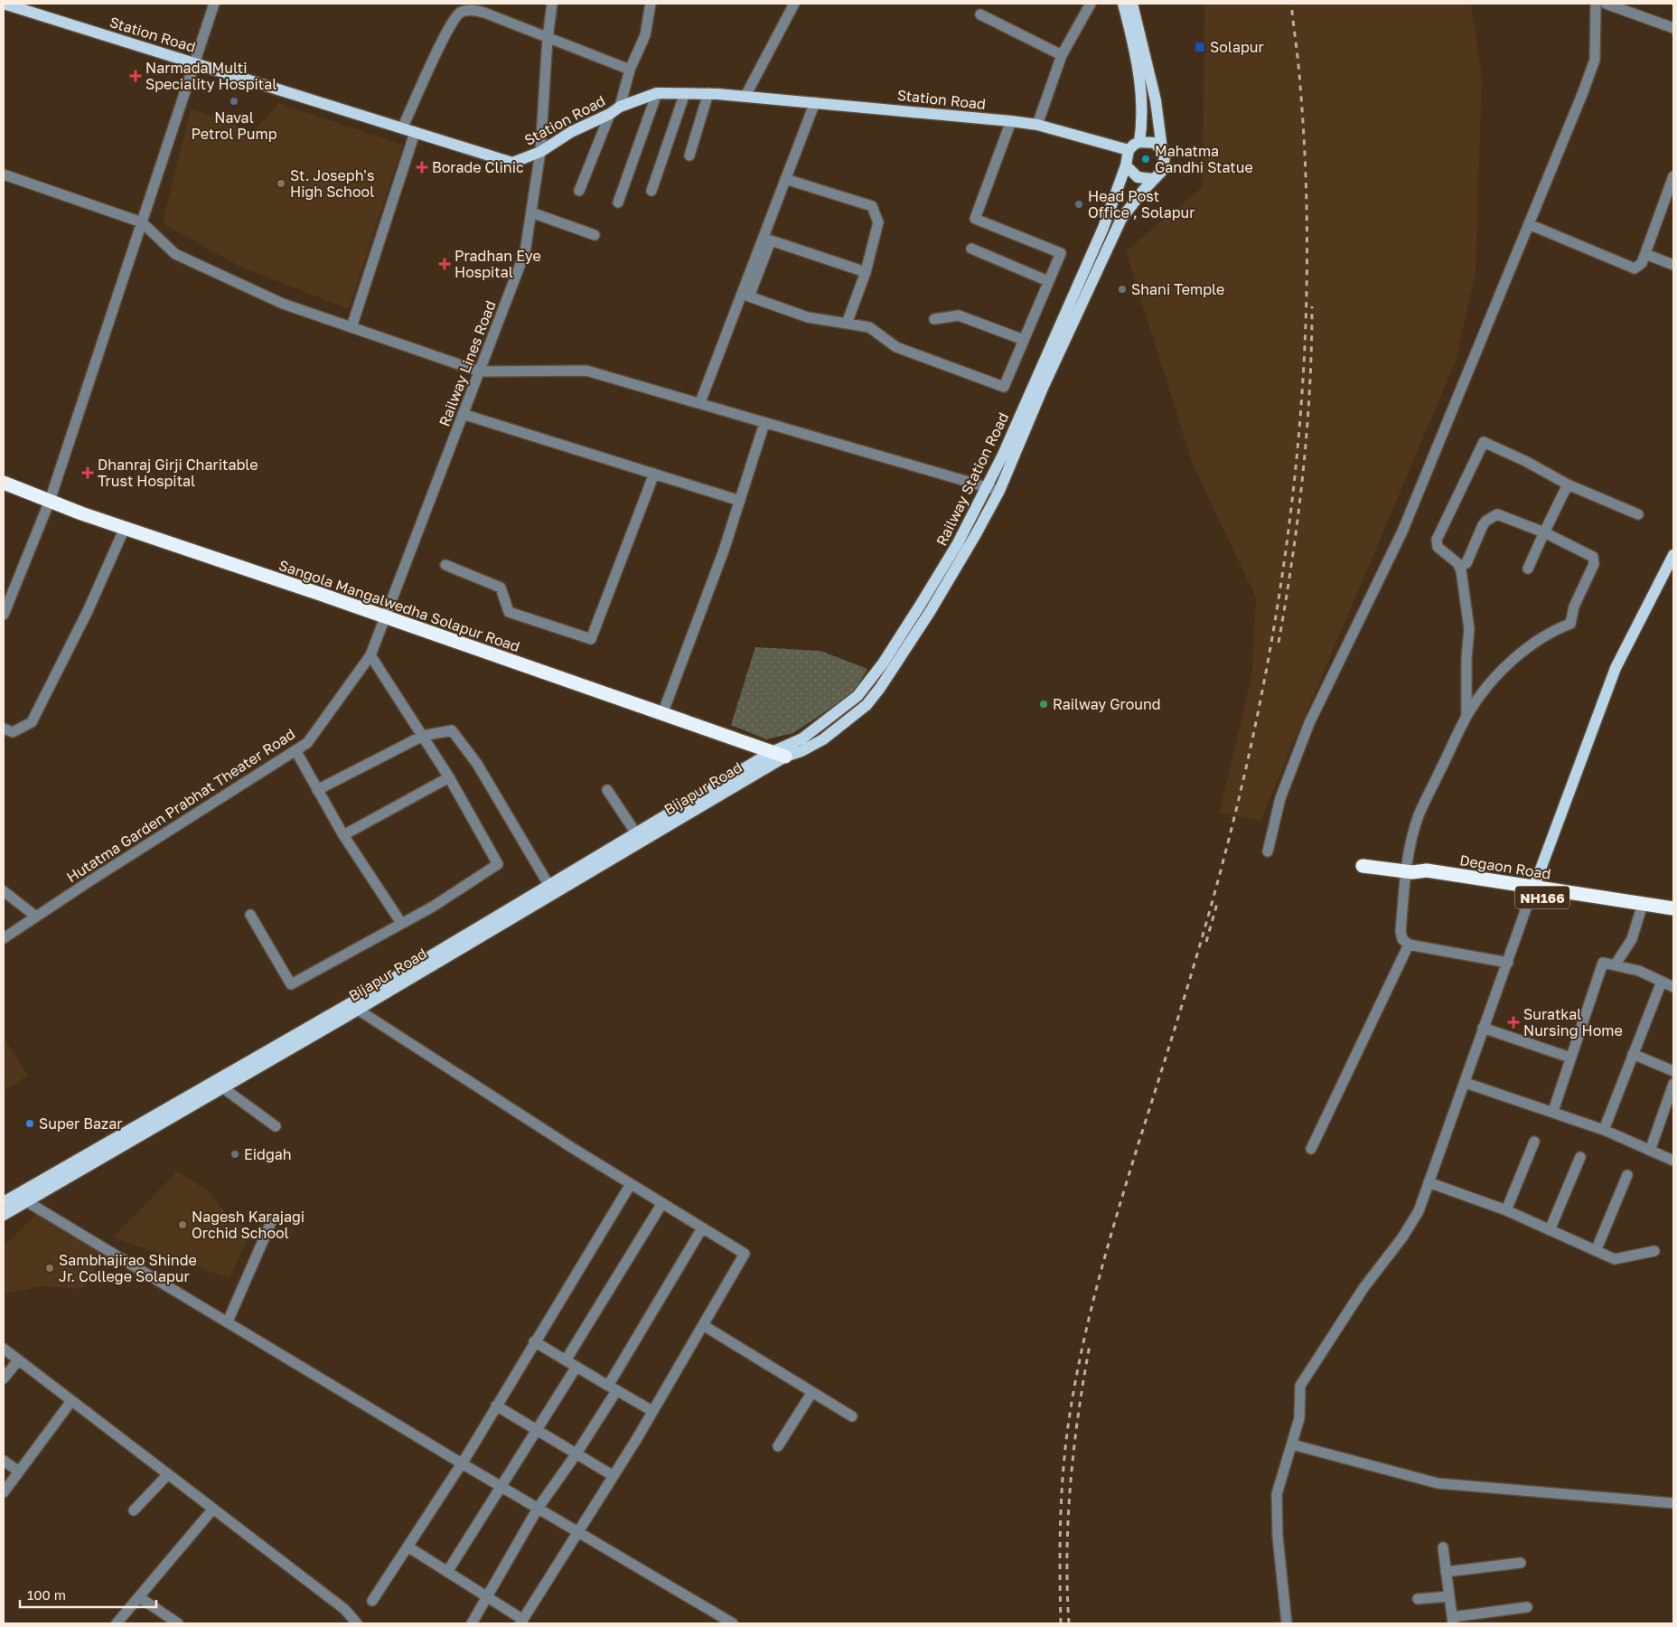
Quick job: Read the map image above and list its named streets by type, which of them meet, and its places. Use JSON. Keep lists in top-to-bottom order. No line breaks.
{"streets":{"highway":["Sangola Mangalwedha Solapur Road","Degaon Road","NH166"],"main road":["Station Road","Railway Station Road","Bijapur Road"],"street":["Railway Lines Road","Hutatma Garden Prabhat Theater Road"]},"crossings":[["Station Road","Railway Lines Road"],["Station Road","Railway Station Road"],["Railway Lines Road","Sangola Mangalwedha Solapur Road"],["Railway Lines Road","Hutatma Garden Prabhat Theater Road"],["Railway Station Road","Sangola Mangalwedha Solapur Road"],["Railway Station Road","Bijapur Road"],["Sangola Mangalwedha Solapur Road","Bijapur Road"]],"places":{"transit":["Solapur"],"health":["Narmada Multi Speciality Hospital","Borade Clinic","Pradhan Eye Hospital","Dhanraj Girji Charitable Trust Hospital","Suratkal Nursing Home"],"other":["Naval Petrol Pump","Mahatma Gandhi Statue","St. Joseph's High School","Head Post Office , Solapur","Shani Temple","Railway Ground","Super Bazar","Eidgah","Nagesh Karajagi Orchid School","Sambhajirao Shinde Jr. College Solapur"]},"scale_bar":"100 m"}
